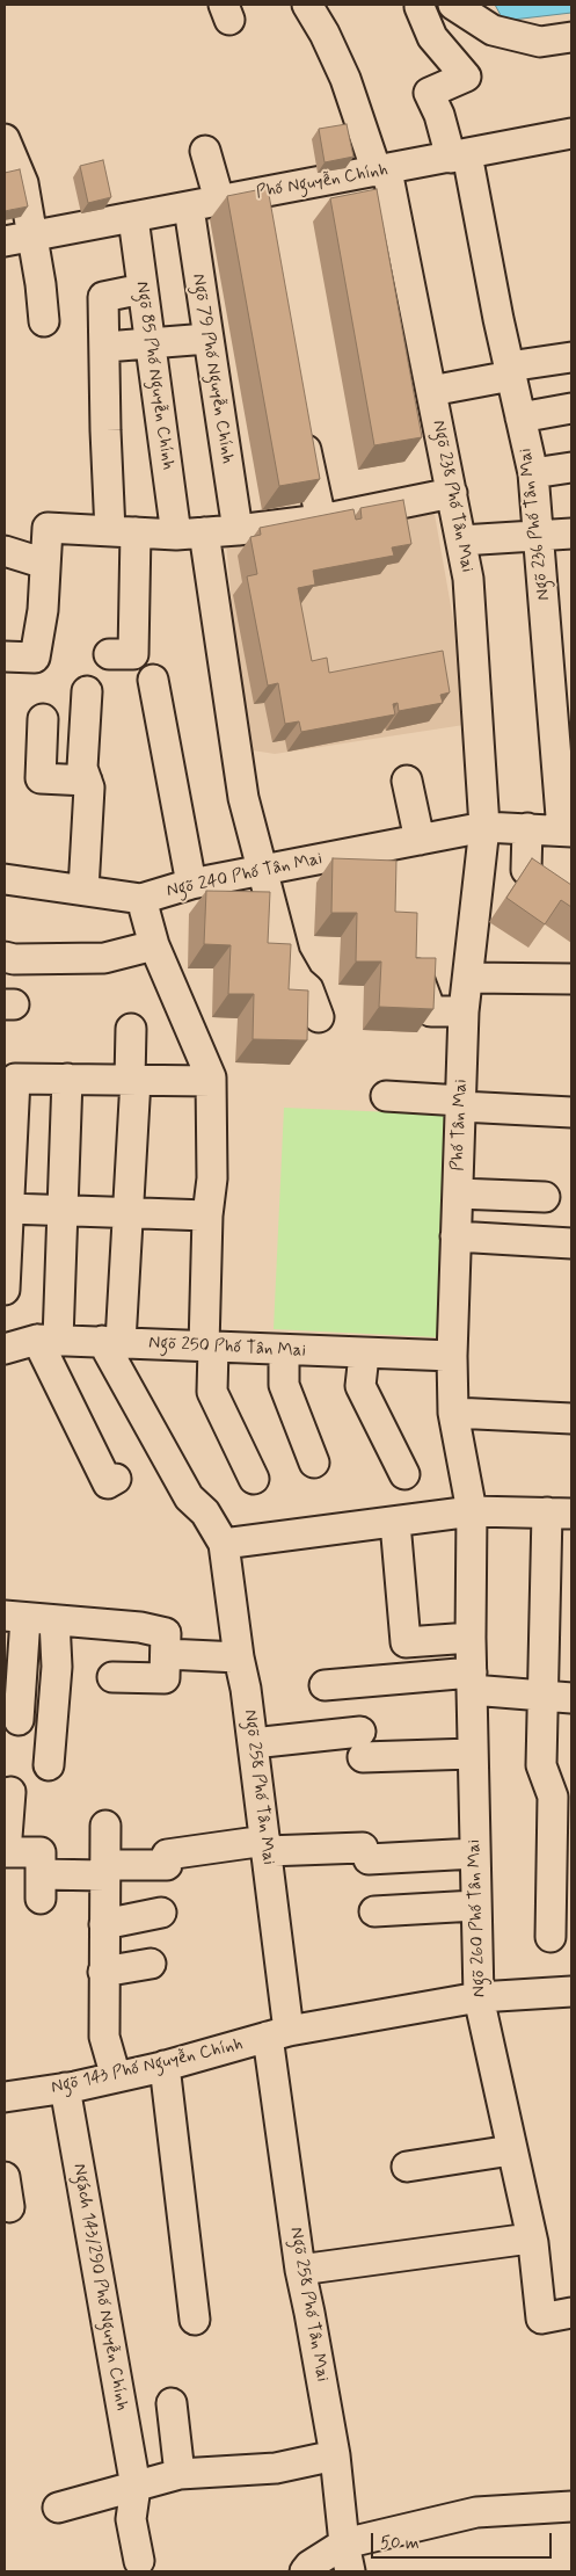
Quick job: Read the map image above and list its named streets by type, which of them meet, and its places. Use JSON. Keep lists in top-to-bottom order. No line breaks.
{"streets":{"street":["Phố Nguyễn Chính","Ngõ 79 Phố Nguyễn Chính","Ngõ 85 Phố Nguyễn Chính","Ngõ 238 Phố Tân Mai","Ngõ 236 Phố Tân Mai","Ngõ 240 Phố Tân Mai","Phố Tân Mai","Ngõ 250 Phố Tân Mai","Ngõ 258 Phố Tân Mai","Ngõ 260 Phố Tân Mai","Ngõ 143 Phố Nguyễn Chính","Ngách 143/290 Phố Nguyễn Chính"]},"crossings":[["Phố Nguyễn Chính","Ngõ 79 Phố Nguyễn Chính"],["Phố Nguyễn Chính","Ngõ 85 Phố Nguyễn Chính"],["Phố Nguyễn Chính","Ngõ 238 Phố Tân Mai"],["Phố Nguyễn Chính","Ngõ 236 Phố Tân Mai"],["Ngõ 85 Phố Nguyễn Chính","Ngõ 240 Phố Tân Mai"],["Ngõ 238 Phố Tân Mai","Ngõ 240 Phố Tân Mai"],["Ngõ 238 Phố Tân Mai","Phố Tân Mai"],["Ngõ 240 Phố Tân Mai","Phố Tân Mai"],["Phố Tân Mai","Ngõ 250 Phố Tân Mai"],["Phố Tân Mai","Ngõ 260 Phố Tân Mai"],["Ngõ 250 Phố Tân Mai","Ngõ 258 Phố Tân Mai"],["Ngõ 258 Phố Tân Mai","Ngõ 143 Phố Nguyễn Chính"],["Ngõ 260 Phố Tân Mai","Ngõ 143 Phố Nguyễn Chính"],["Ngõ 143 Phố Nguyễn Chính","Ngách 143/290 Phố Nguyễn Chính"]],"scale_bar":"50 m"}
